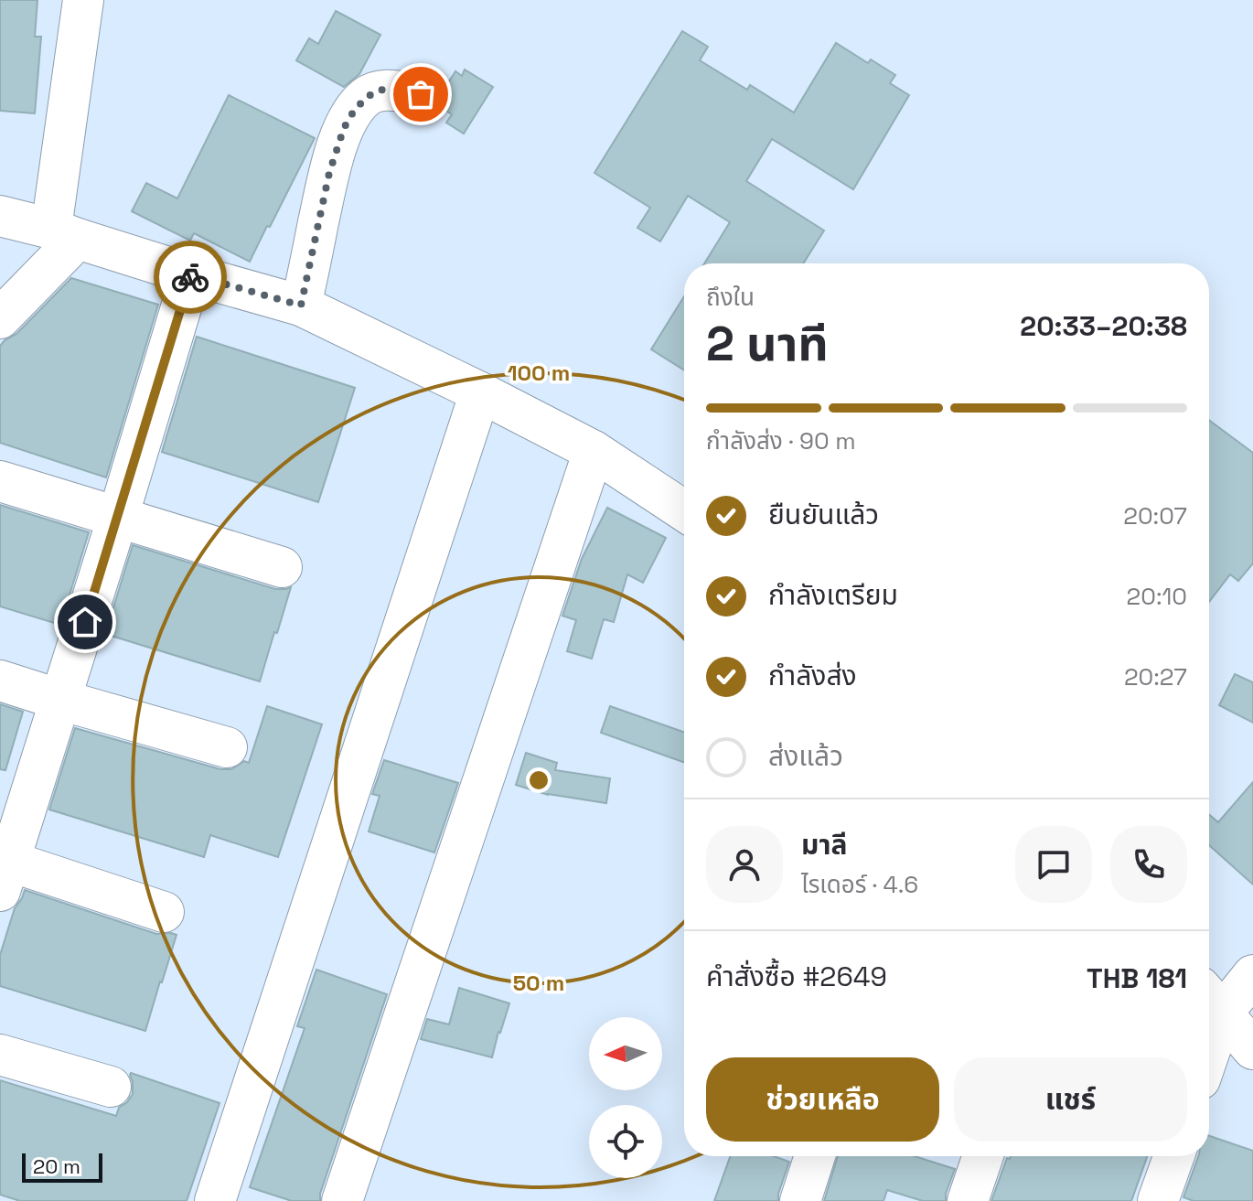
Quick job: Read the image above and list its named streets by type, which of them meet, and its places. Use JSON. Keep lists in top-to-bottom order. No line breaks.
{"scale_bar":"20 m","north":"left","page":{"heading":["2 นาที","ถึงใน","20:33–20:38"],"panel":["มาลี","ไรเดอร์ · 4.6","คำสั่งซื้อ #2649","THB 181"],"bar":"กำลังส่ง · 90 m","list":[["ยืนยันแล้ว","20:07"],["กำลังเตรียม","20:10"],["กำลังส่ง","20:27"],"ส่งแล้ว"],"buttons":["ช่วยเหลือ","แชร์"],"scale":"20 m"},"rings":["100 m","50 m"]}
